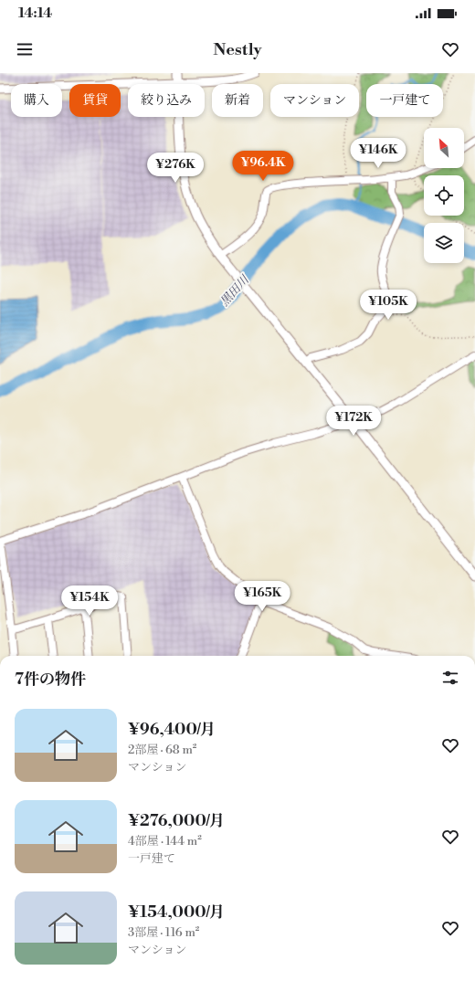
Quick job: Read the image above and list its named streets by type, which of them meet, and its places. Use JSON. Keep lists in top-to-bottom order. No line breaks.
{"water":["黒田川"],"north":"top left","page":{"status":"14:14","header":"Nestly","chip":["購入","賃貸","絞り込み","新着","マンション","一戸建て"],"price":["¥146K","¥96.4K","¥276K","¥105K","¥172K","¥165K","¥154K"],"heading":"7件の物件","list":[{"name":"¥96,400/月","note":"2部屋 · 68 m² · マンション"},{"name":"¥276,000/月","note":"4部屋 · 144 m² · 一戸建て"},{"name":"¥154,000/月","note":"3部屋 · 116 m² · マンション"}]}}
